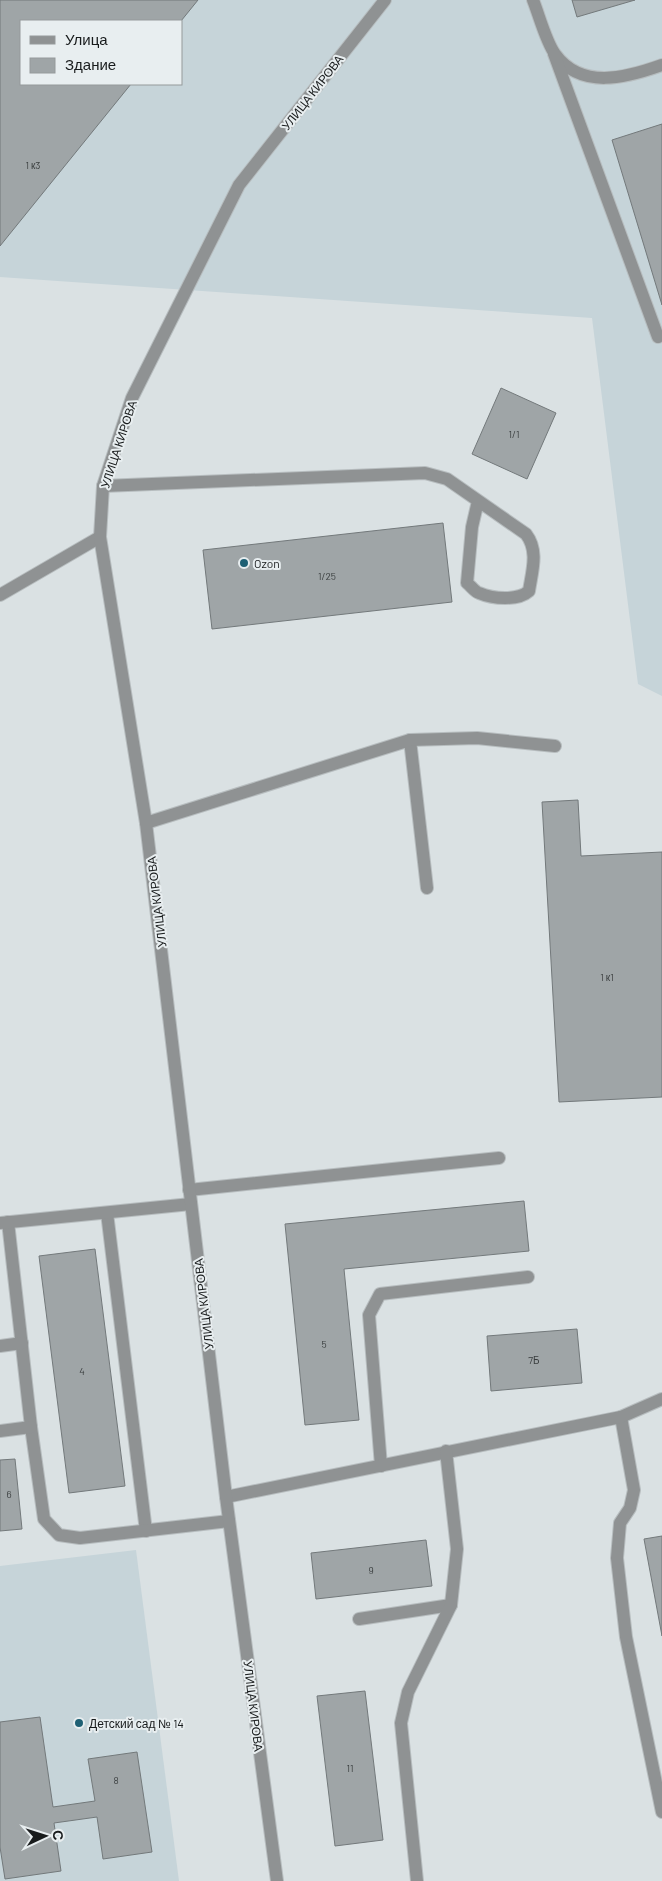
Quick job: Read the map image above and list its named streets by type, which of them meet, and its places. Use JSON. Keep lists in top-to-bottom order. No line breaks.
{"streets":{"street":["УЛИЦА КИРОВА"]},"places":["Ozon","Детский сад № 14"],"house_numbers":["1 к3","1/1","1/25","1 к1","5","7Б","4","6","9","11","8"],"legend":["Улица","Здание"],"north":"right"}
